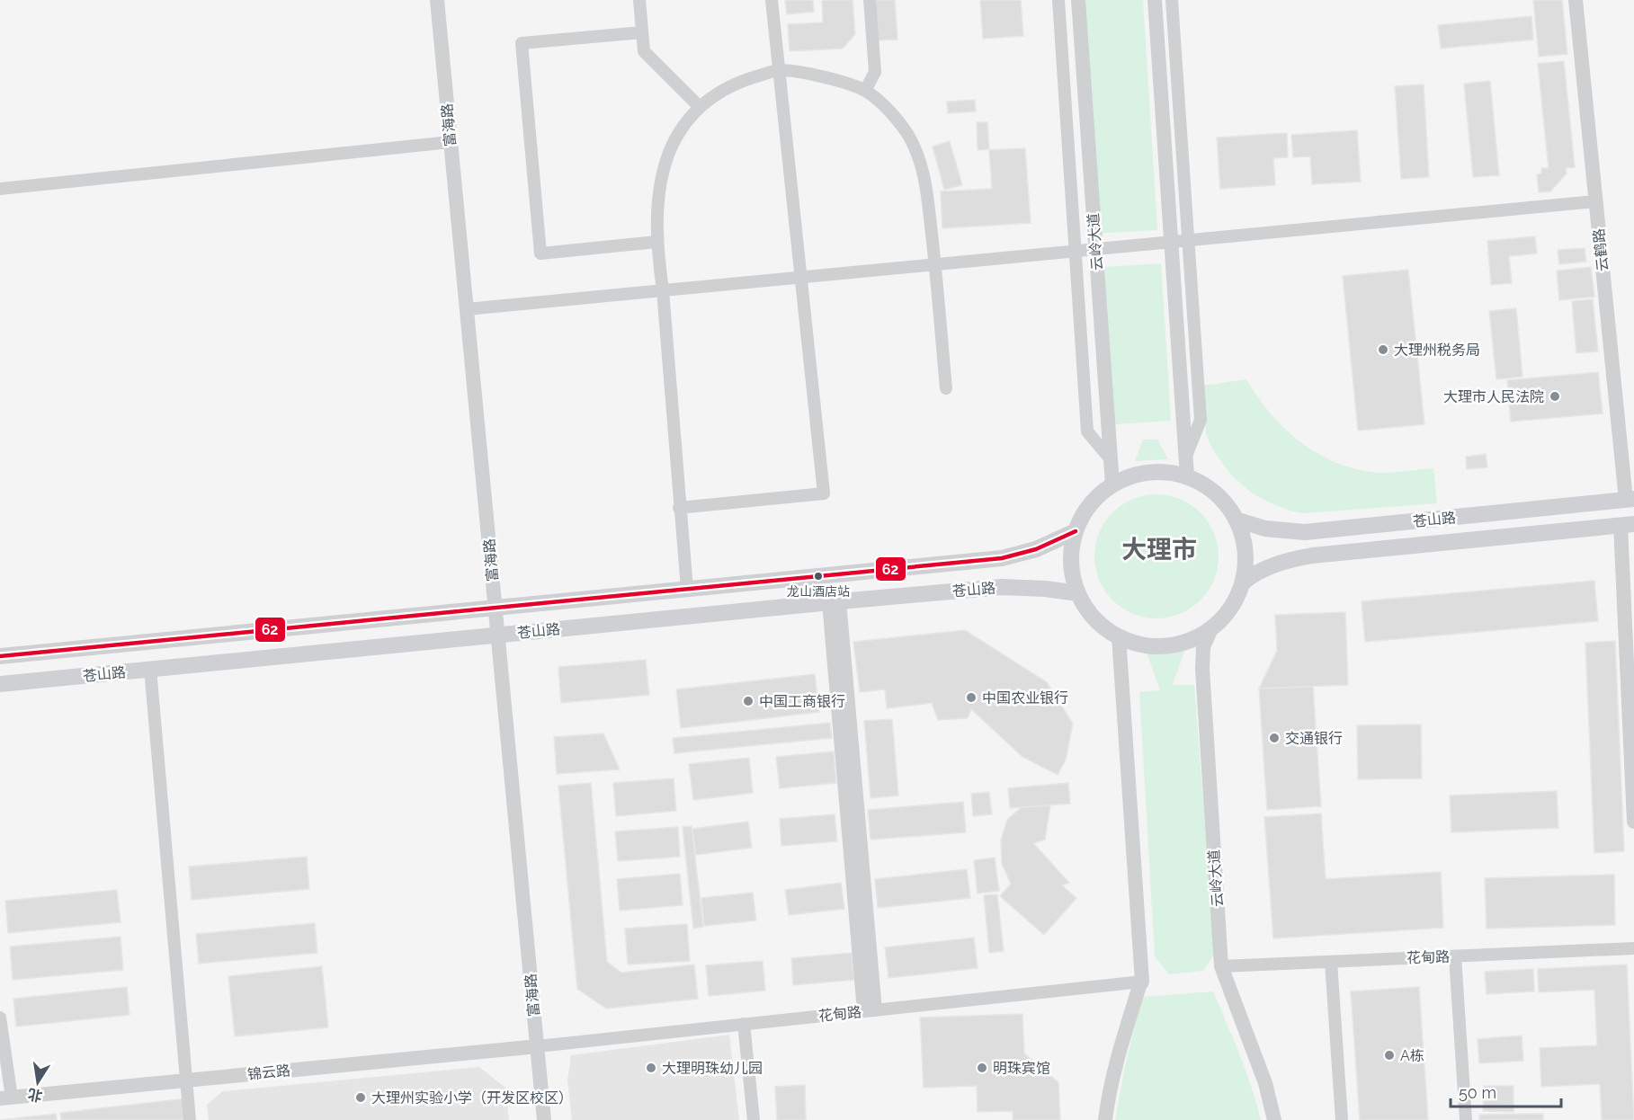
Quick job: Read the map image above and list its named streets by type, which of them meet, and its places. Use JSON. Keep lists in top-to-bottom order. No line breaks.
{"streets":{"main road":["苍山路"],"street":["富海路","云岭大道","云鹤路","花甸路","锦云路"]},"crossings":[["富海路","苍山路"],["富海路","花甸路"],["富海路","锦云路"],["云岭大道","苍山路"],["云岭大道","花甸路"],["云鹤路","苍山路"],["花甸路","锦云路"]],"districts":["大理市"],"places":["大理州税务局","大理市人民法院","龙山酒店站","中国农业银行","中国工商银行","交通银行","A栋","大理明珠幼儿园","明珠宾馆","大理州实验小学（开发区校区）"],"lines":["transit line 62"],"scale_bar":"50 m","north":"bottom"}
